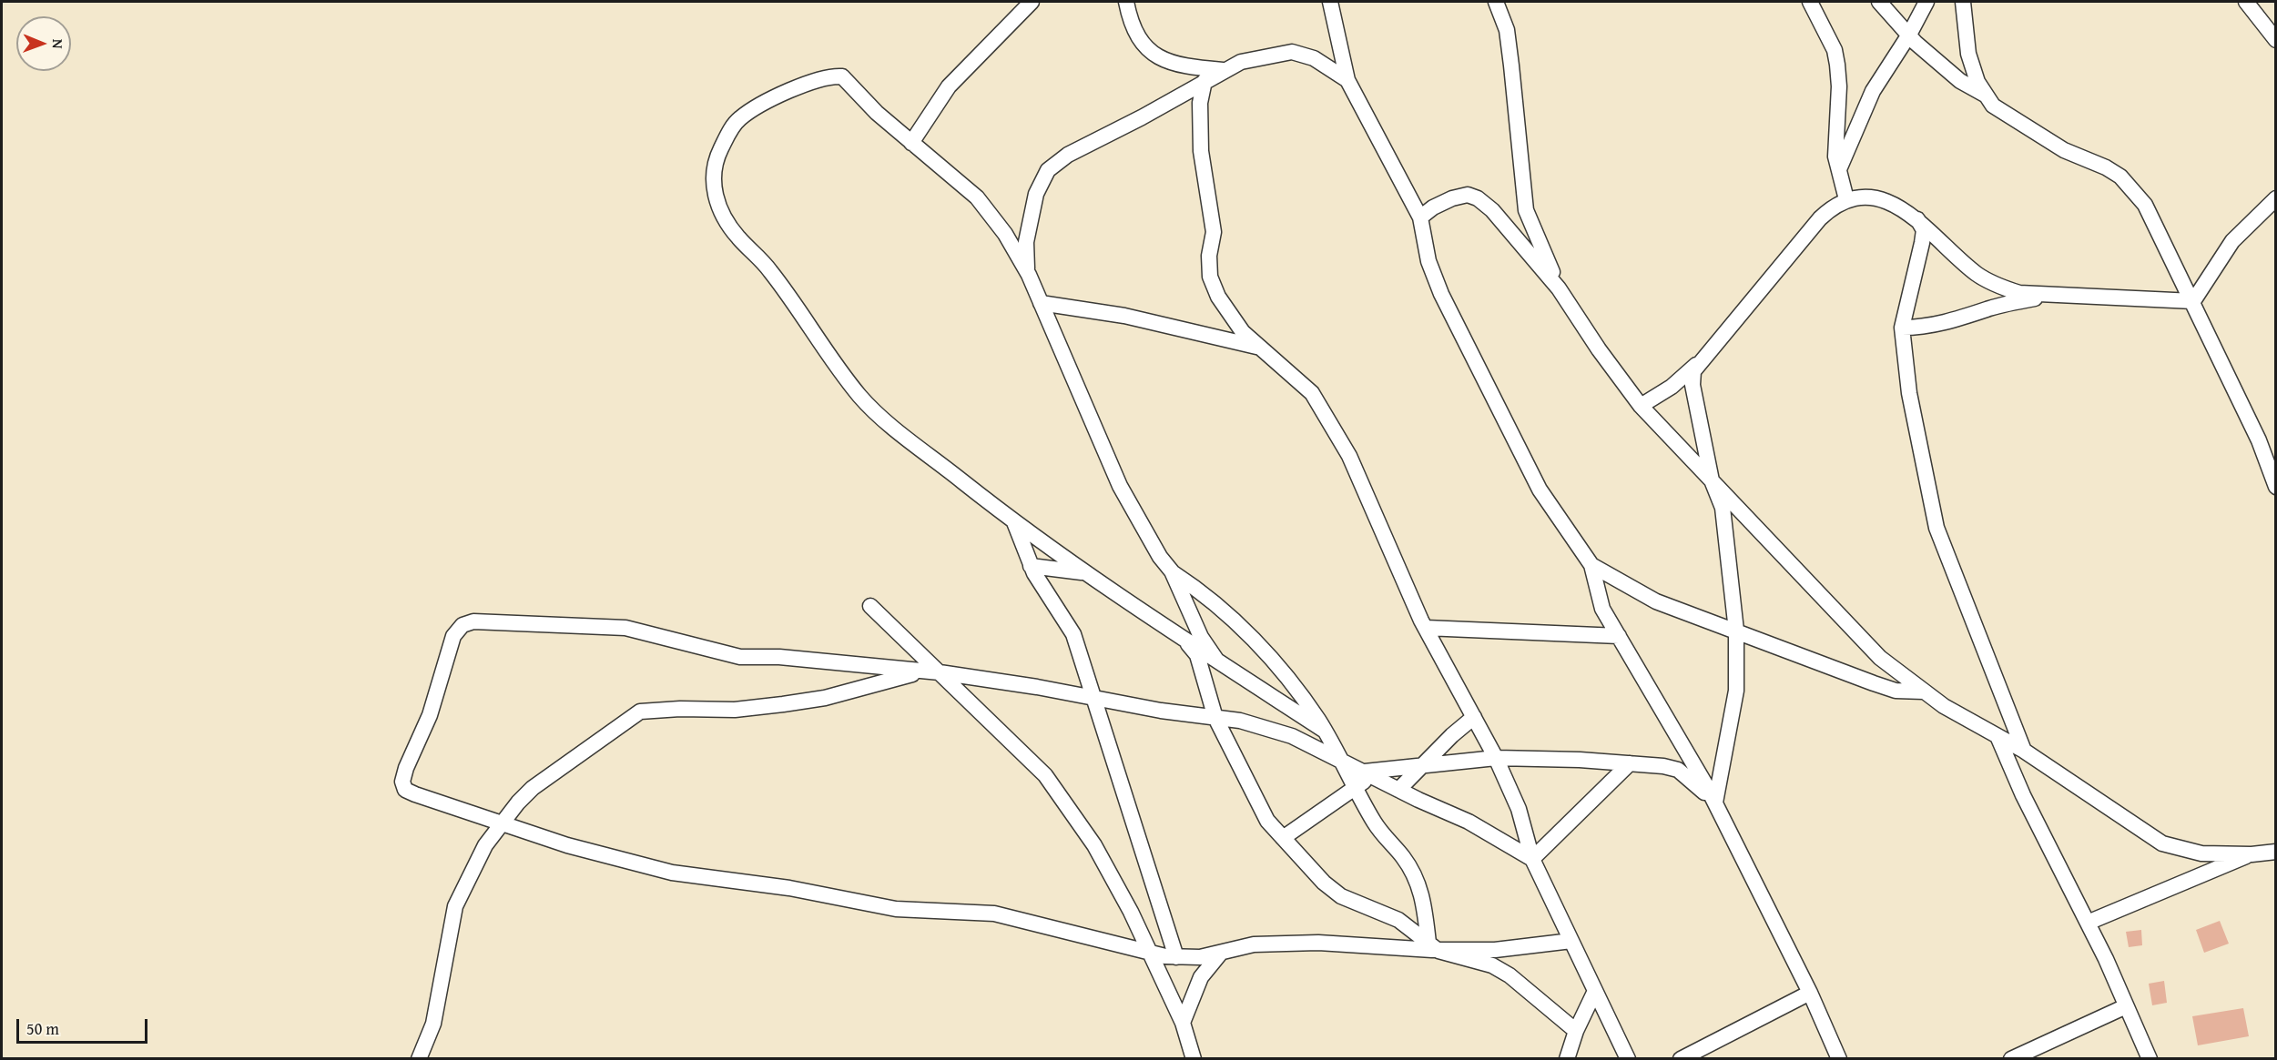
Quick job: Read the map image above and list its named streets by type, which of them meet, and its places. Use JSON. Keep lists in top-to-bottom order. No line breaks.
{"scale_bar":"50 m","north":"right"}
